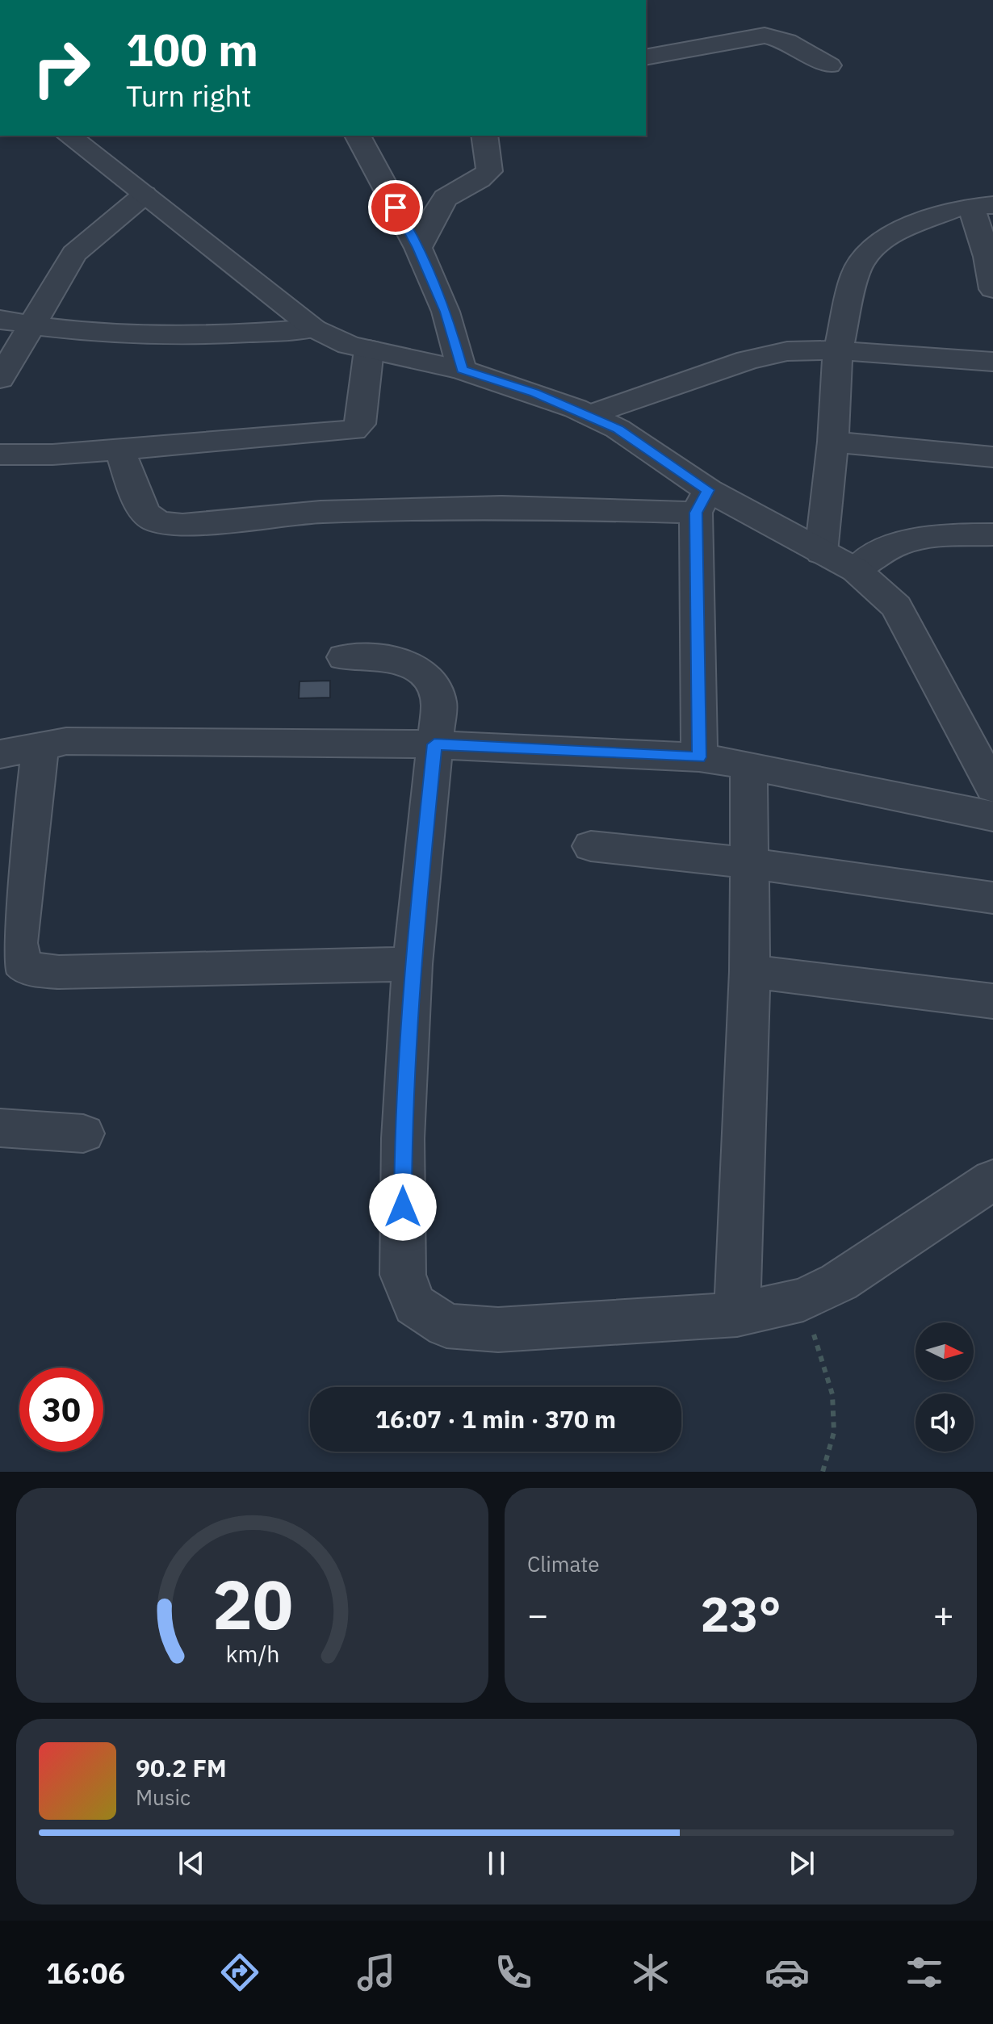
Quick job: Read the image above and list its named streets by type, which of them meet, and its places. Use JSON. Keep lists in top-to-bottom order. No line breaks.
{"north":"right","page":{"turn":["100 m","Turn right"],"limit":"30","trip":"16:07 · 1 min · 370 m","tile":"Climate","heat":["−","23°","+"],"song":["90.2 FM","Music"],"tabs":"16:06","gauge":["20","km/h"]}}
